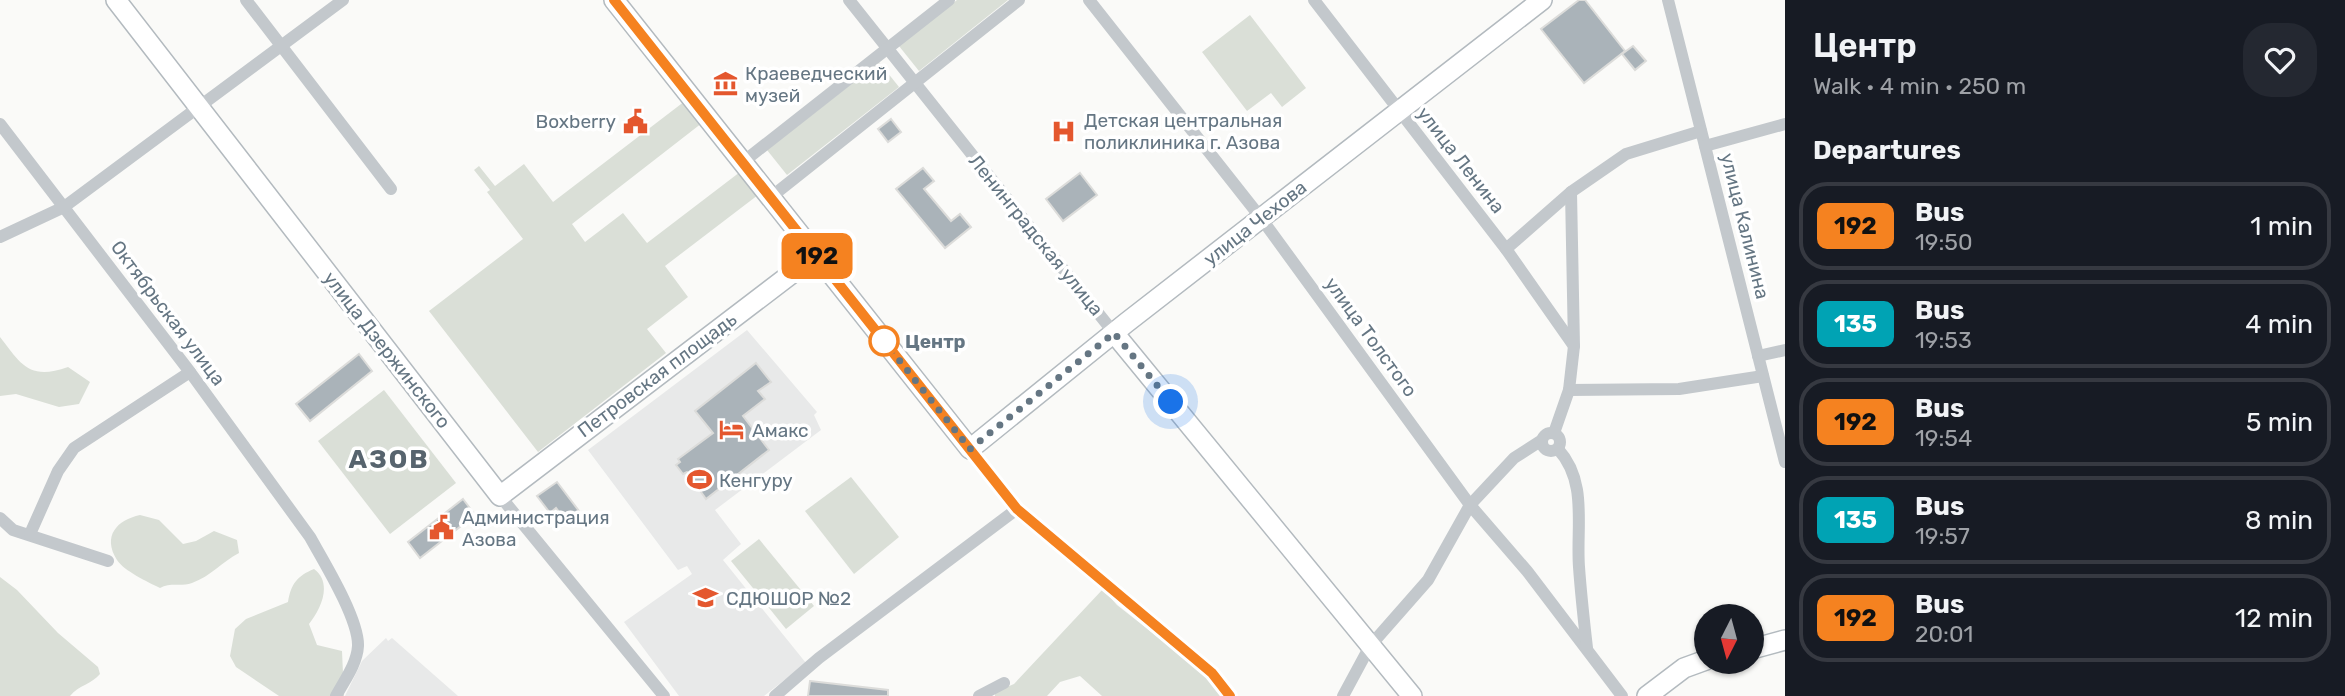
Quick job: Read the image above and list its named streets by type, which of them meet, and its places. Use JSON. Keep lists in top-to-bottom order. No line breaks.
{"streets":{"street":["улица Ленина","улица Чехова","улица Калинина","Ленинградская улица","Октябрьская улица","улица Толстого","улица Дзержинского","Петровская площадь"]},"crossings":[["улица Ленина","улица Чехова"],["улица Чехова","Ленинградская улица"],["улица Чехова","улица Толстого"],["улица Дзержинского","Петровская площадь"]],"districts":["АЗОВ"],"places":{"museum":["Краеведческий музей"],"public building":["Boxberry","Администрация Азова"],"hospital":["Детская центральная поликлиника г. Азова"],"other":["Центр"],"hotel":["Амакс"],"sports":["Кенгуру"],"school or university":["СДЮШОР №2"]},"lines":["bus line 192"],"north":"bottom","page":{"on_map":"192","heading":[["Центр","Walk · 4 min · 250 m"],"Departures"],"list":[{"mark":"192","name":"Bus","note":"19:50","value":"1 min"},{"mark":"135","name":"Bus","note":"19:53","value":"4 min"},{"mark":"192","name":"Bus","note":"19:54","value":"5 min"},{"mark":"135","name":"Bus","note":"19:57","value":"8 min"},{"mark":"192","name":"Bus","note":"20:01","value":"12 min"}]}}
